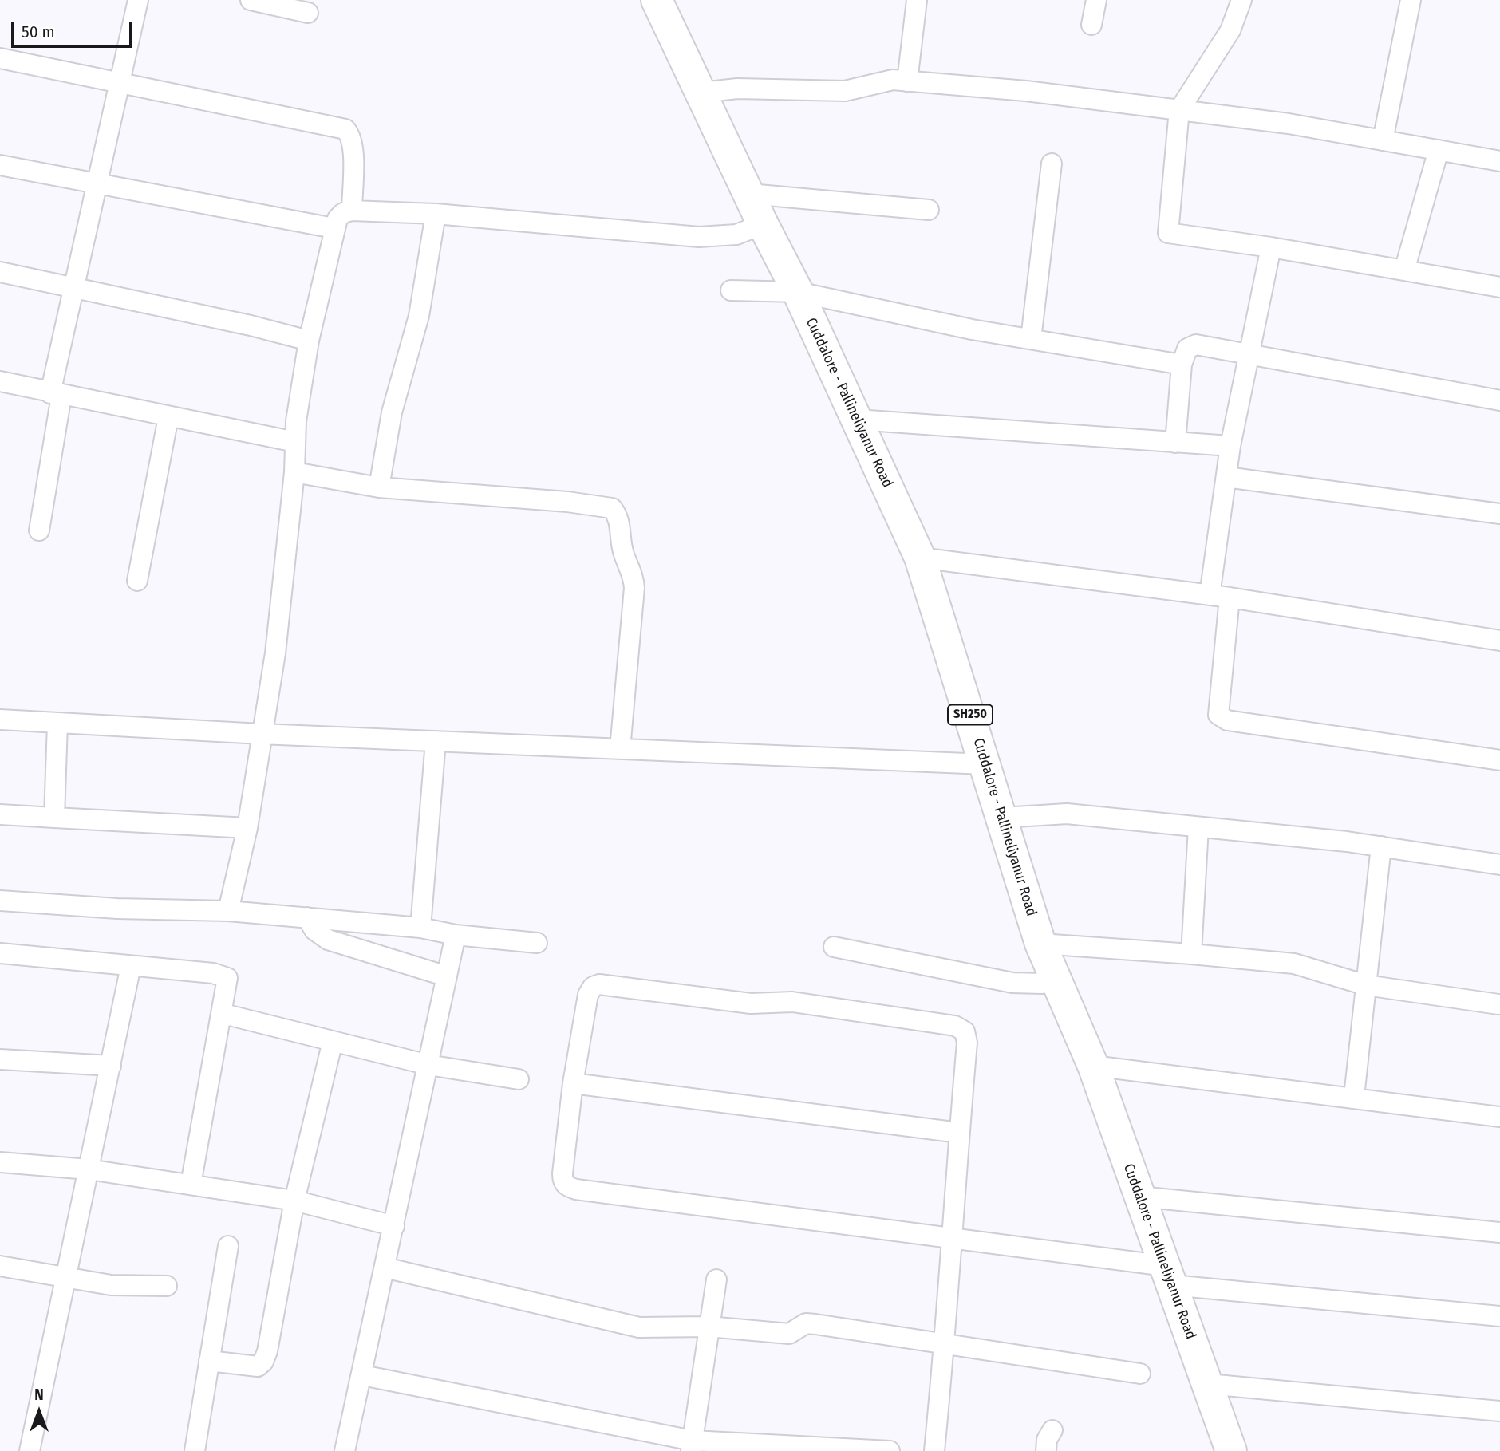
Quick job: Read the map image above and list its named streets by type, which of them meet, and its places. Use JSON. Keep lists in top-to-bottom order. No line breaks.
{"streets":{"main road":["Cuddalore - Pallineliyanur Road","SH250"]},"scale_bar":"50 m","north":"top"}
